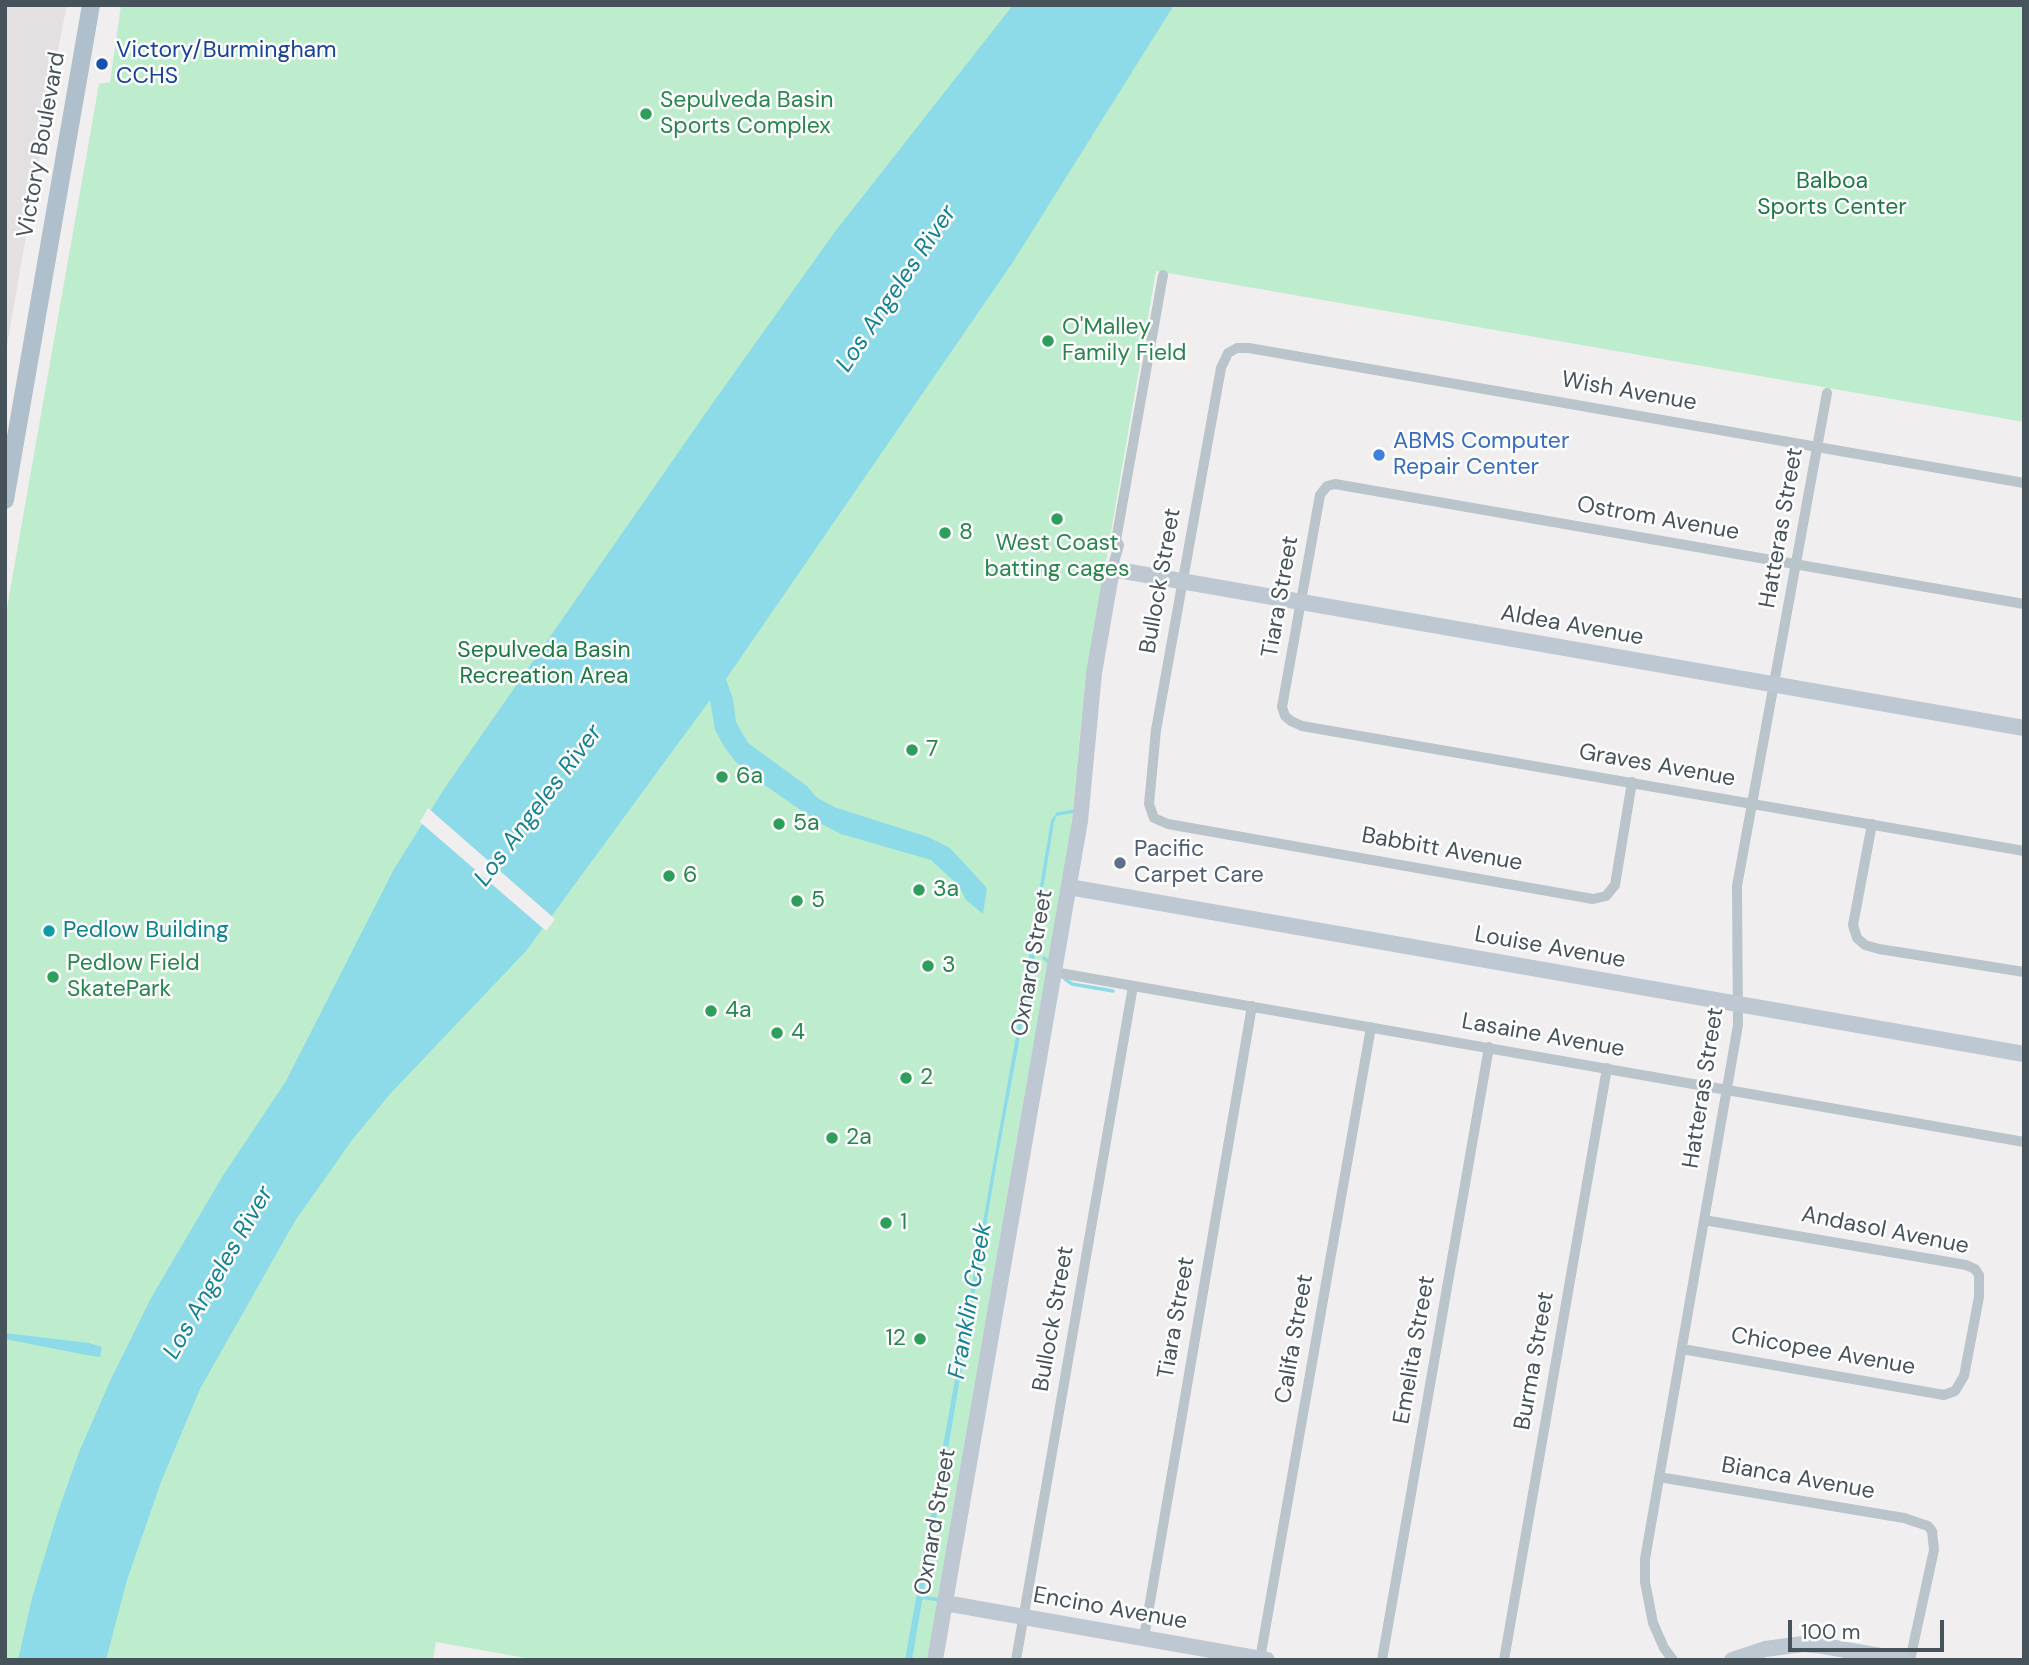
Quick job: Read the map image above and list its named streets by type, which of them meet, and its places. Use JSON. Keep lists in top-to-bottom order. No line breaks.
{"streets":{"main road":["Victory Boulevard","Aldea Avenue","Louise Avenue","Oxnard Street","Encino Avenue"],"street":["Wish Avenue","Ostrom Avenue","Hatteras Street","Bullock Street","Tiara Street","Graves Avenue","Babbitt Avenue","Lasaine Avenue","Andasol Avenue","Califa Street","Emelita Street","Chicopee Avenue","Burma Street","Bianca Avenue"]},"crossings":[["Wish Avenue","Hatteras Street"],["Wish Avenue","Bullock Street"],["Ostrom Avenue","Hatteras Street"],["Ostrom Avenue","Tiara Street"],["Hatteras Street","Aldea Avenue"],["Hatteras Street","Graves Avenue"],["Hatteras Street","Louise Avenue"],["Hatteras Street","Lasaine Avenue"],["Hatteras Street","Andasol Avenue"],["Hatteras Street","Chicopee Avenue"],["Hatteras Street","Bianca Avenue"],["Bullock Street","Aldea Avenue"],["Bullock Street","Babbitt Avenue"],["Bullock Street","Lasaine Avenue"],["Bullock Street","Encino Avenue"],["Tiara Street","Aldea Avenue"],["Tiara Street","Graves Avenue"],["Tiara Street","Lasaine Avenue"],["Tiara Street","Encino Avenue"],["Aldea Avenue","Oxnard Street"],["Graves Avenue","Babbitt Avenue"],["Louise Avenue","Oxnard Street"],["Oxnard Street","Lasaine Avenue"],["Oxnard Street","Encino Avenue"],["Lasaine Avenue","Califa Street"],["Lasaine Avenue","Emelita Street"],["Lasaine Avenue","Burma Street"],["Andasol Avenue","Chicopee Avenue"],["Califa Street","Encino Avenue"]],"water":["Los Angeles River","Franklin Creek"],"parks":["Balboa Sports Center","Sepulveda Basin Recreation Area"],"places":["Victory/Burmingham CCHS","Sepulveda Basin Sports Complex","O'Malley Family Field","ABMS Computer Repair Center","West Coast batting cages","8","7","6a","5a","Pacific Carpet Care","6","3a","5","Pedlow Building","3","Pedlow Field SkatePark","4a","4","2","2a","1","12"],"scale_bar":"100 m"}
